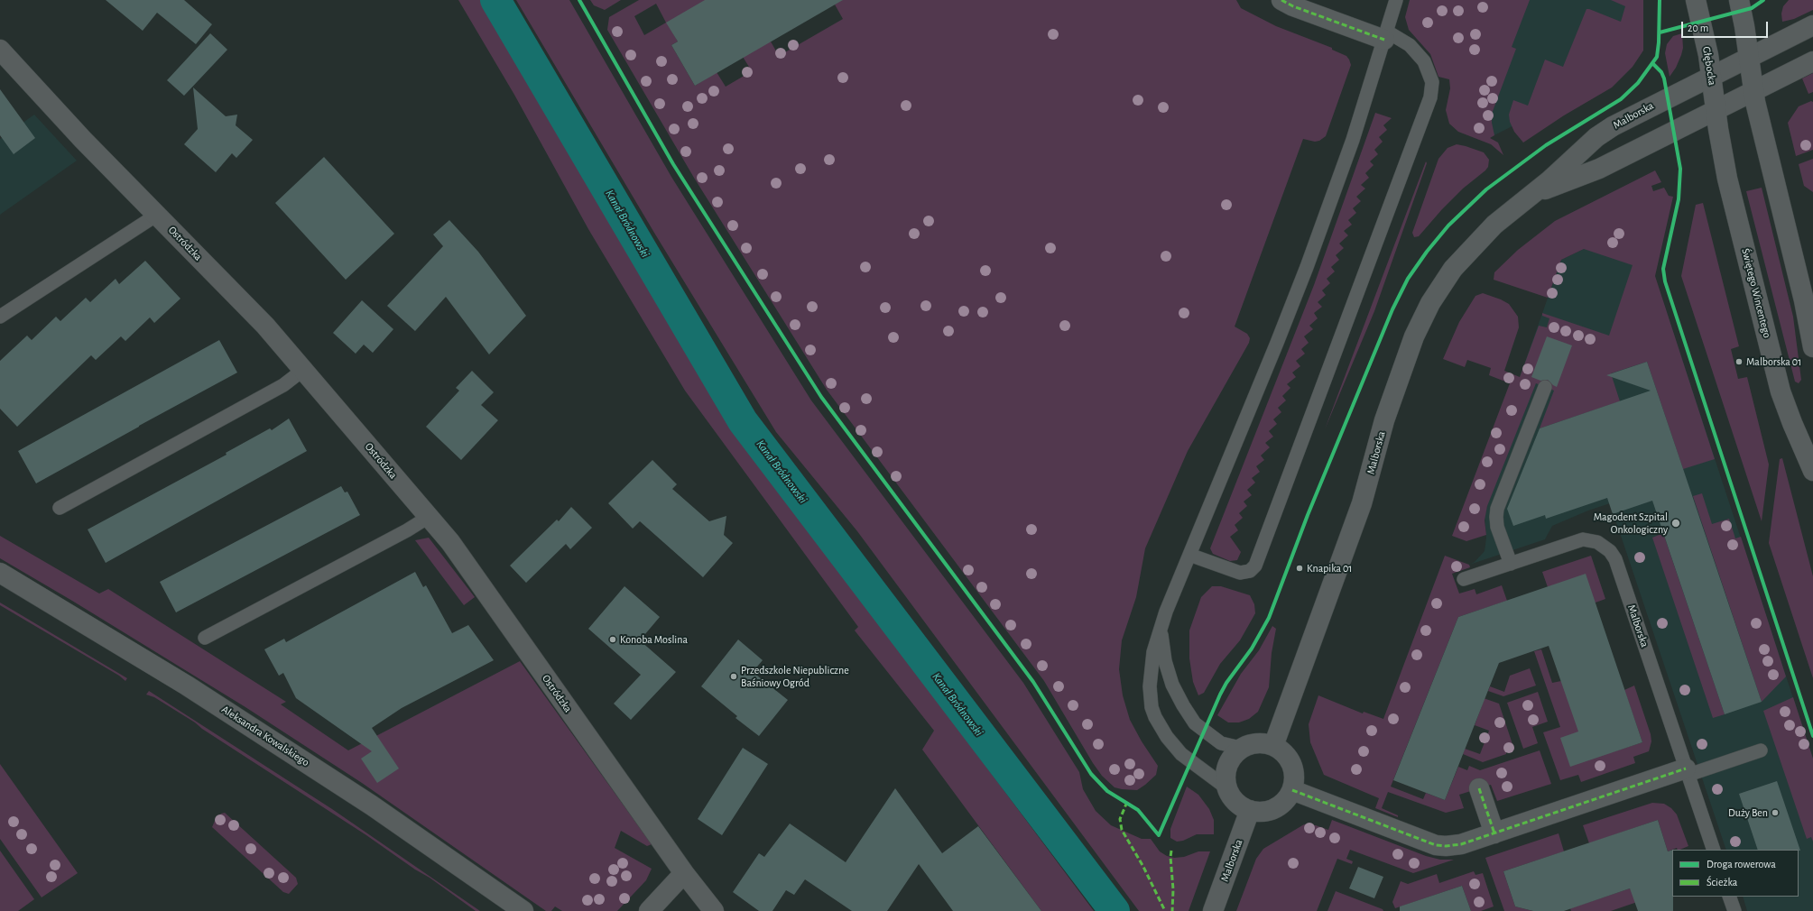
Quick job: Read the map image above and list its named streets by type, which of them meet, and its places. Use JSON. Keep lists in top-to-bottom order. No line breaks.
{"streets":{"street":["Głębocka","Malborska","Ostródzka","Świętego Wincentego","Aleksandra Kowalskiego"]},"crossings":[["Głębocka","Malborska"],["Głębocka","Świętego Wincentego"],["Malborska","Świętego Wincentego"]],"water":["Kanał Bródnowski"],"places":["Malborska 01","Magodent Szpital Onkologiczny","Knapika 01","Konoba Moslina","Przedszkole Niepubliczne Baśniowy Ogród","Duży Ben"],"legend":["Droga rowerowa","Ścieżka"],"scale_bar":"20 m"}
